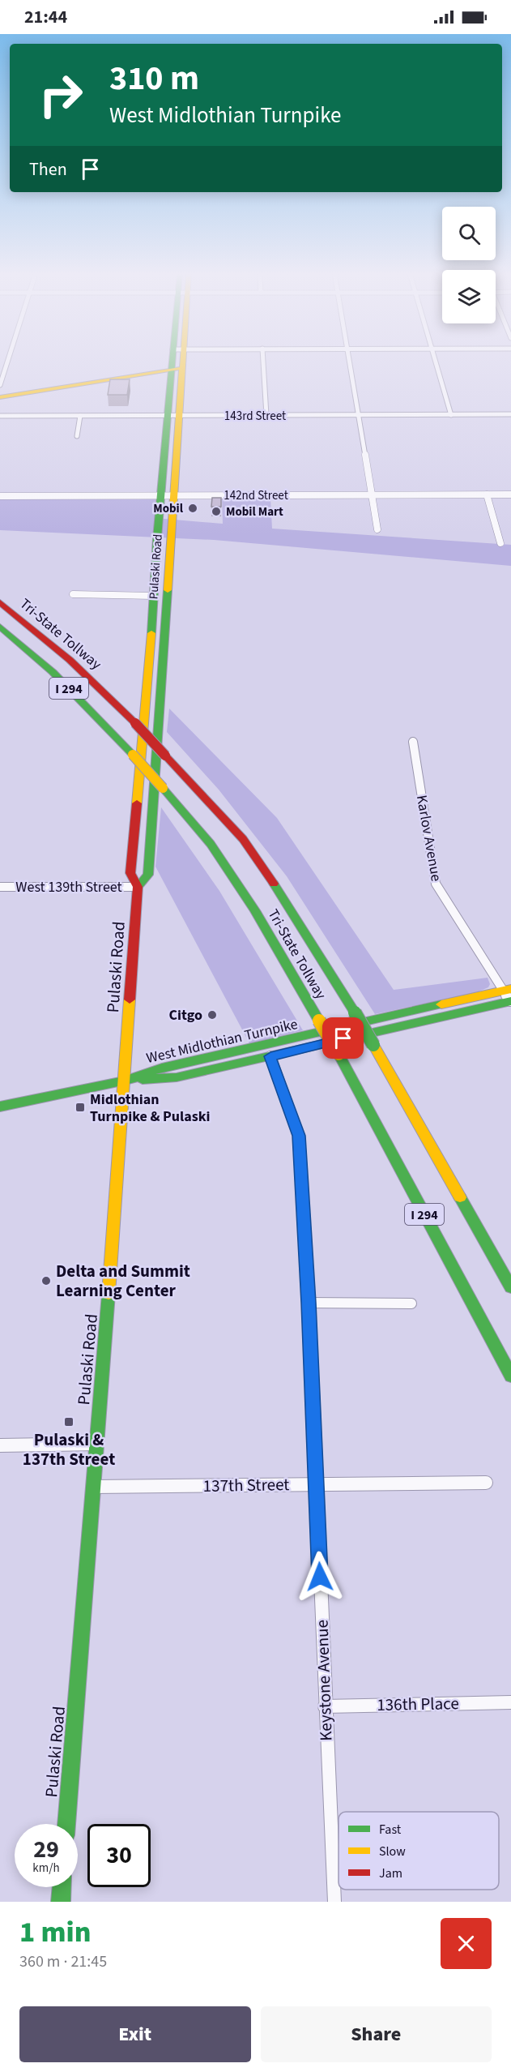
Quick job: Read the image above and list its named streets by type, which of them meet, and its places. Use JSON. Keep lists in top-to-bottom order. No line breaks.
{"streets":{"main road":["Pulaski Road","Tri-State Tollway","I 294","West Midlothian Turnpike"],"street":["143rd Street","142nd Street","Karlov Avenue","West 139th Street","137th Street","Keystone Avenue","136th Place"]},"crossings":[["143rd Street","Pulaski Road"],["142nd Street","Pulaski Road"],["Pulaski Road","West 139th Street"],["Pulaski Road","West Midlothian Turnpike"],["Pulaski Road","137th Street"],["Karlov Avenue","West Midlothian Turnpike"],["West Midlothian Turnpike","Keystone Avenue"],["137th Street","Keystone Avenue"],["Keystone Avenue","136th Place"]],"places":{"other":["Mobil","Mobil Mart","Citgo","Delta and Summit Learning Center"],"transit":["Midlothian Turnpike & Pulaski","Pulaski & 137th Street"]},"legend":["Fast","Slow","Jam"],"page":{"status":"21:44","turn":["310 m","West Midlothian Turnpike"],"then":"Then","speed":"29 km/h","limit":"30","heading":["1 min","360 m · 21:45"],"buttons":["Exit","Share"]}}
